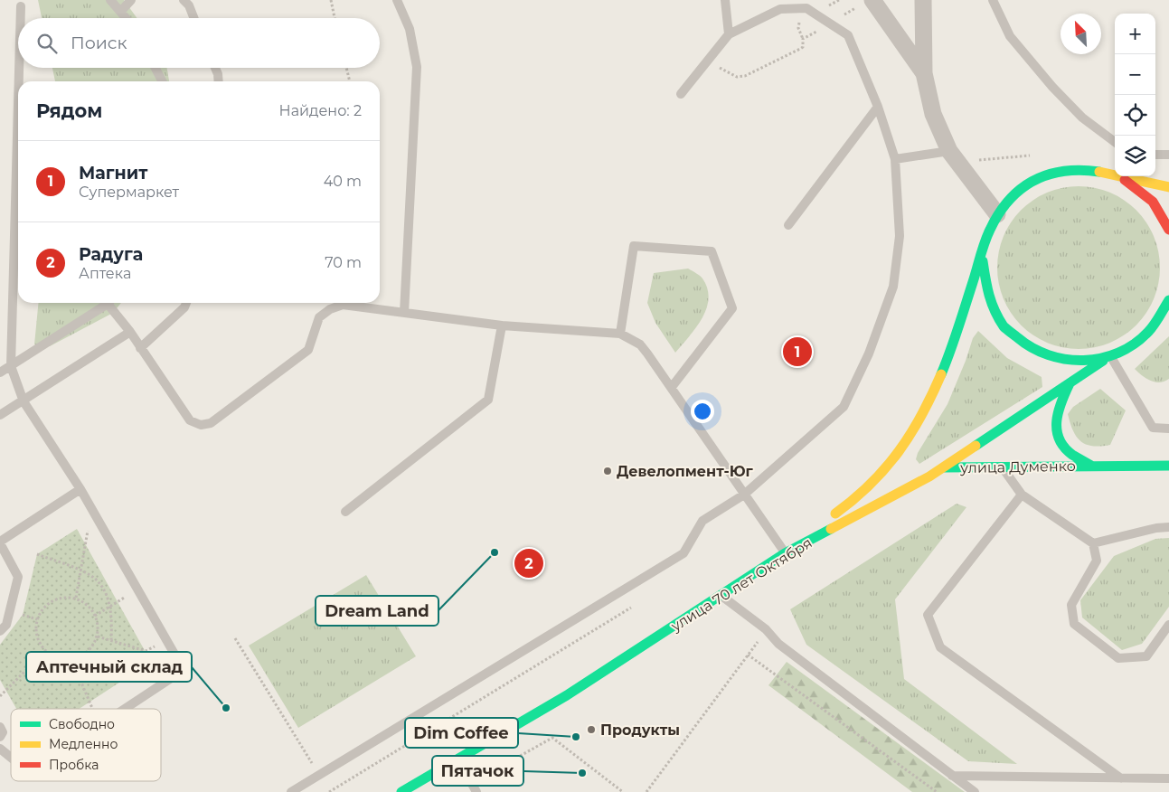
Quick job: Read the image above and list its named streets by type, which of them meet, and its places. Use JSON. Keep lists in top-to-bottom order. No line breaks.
{"streets":{"main road":["улица Думенко","улица 70 лет Октября"]},"crossings":[["улица Думенко","улица 70 лет Октября"]],"places":["Девелопмент-Юг","Dream Land","Аптечный склад","Продукты","Dim Coffee","Пятачок"],"legend":["Свободно","Медленно","Пробка"],"north":"top left","page":{"map_buttons":["+","−"],"search":"Поиск","heading":["Рядом","Найдено: 2"],"list":[{"mark":"1","name":"Магнит","note":"Супермаркет","value":"40 m"},{"mark":"2","name":"Радуга","note":"Аптека","value":"70 m"}],"pins":["1","2"]}}
